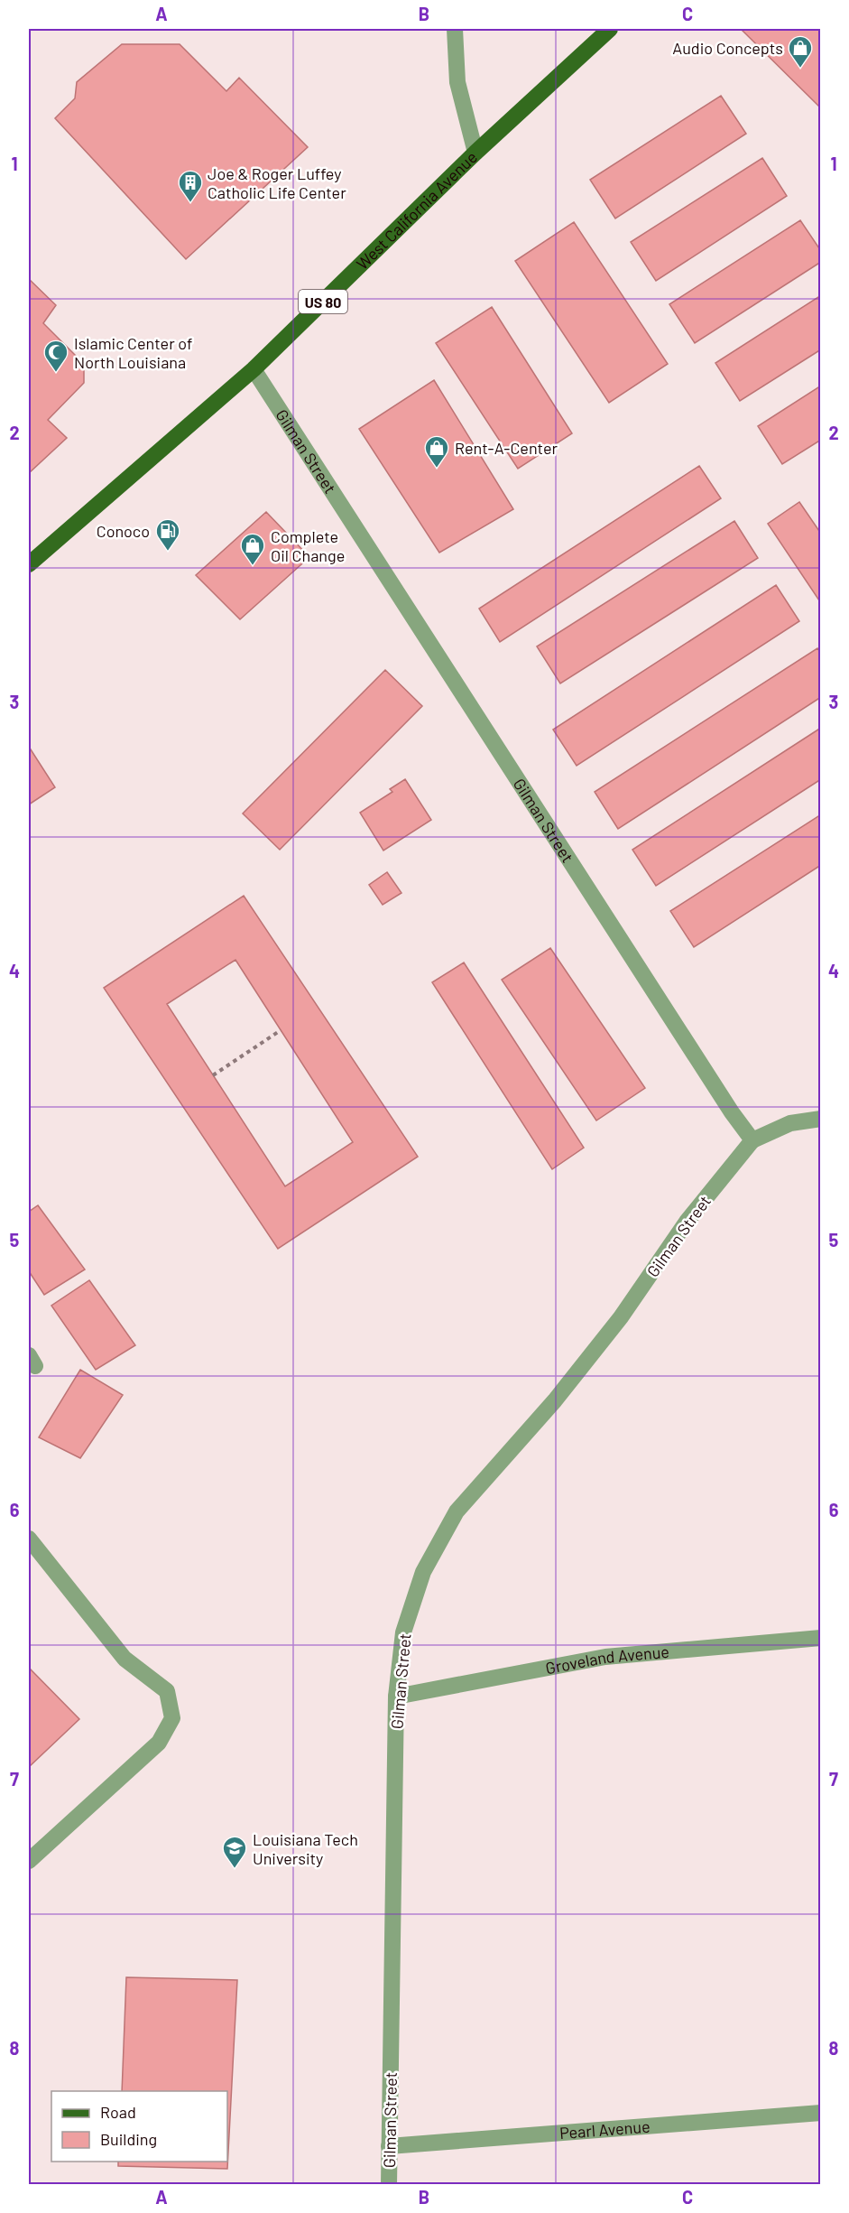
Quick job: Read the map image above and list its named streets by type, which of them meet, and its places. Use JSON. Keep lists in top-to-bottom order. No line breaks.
{"streets":{"main road":["West California Avenue","US 80"],"street":["Gilman Street","Groveland Avenue","Pearl Avenue"]},"crossings":[["West California Avenue","Gilman Street"],["Gilman Street","Groveland Avenue"],["Gilman Street","Pearl Avenue"]],"places":{"shop":["Audio Concepts","Rent-A-Center","Complete Oil Change"],"building":["Joe & Roger Luffey Catholic Life Center"],"mosque":["Islamic Center of North Louisiana"],"fuel station":["Conoco"],"school or university":["Louisiana Tech University"]},"legend":["Road","Building"],"grid":{"columns":["A","B","C"],"rows":["1","2","3","4","5","6","7","8"]}}
